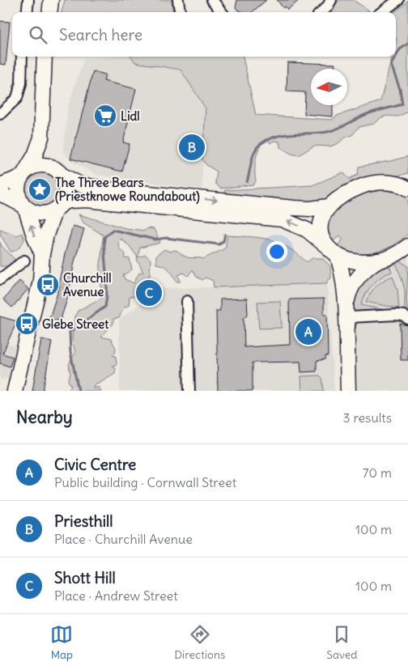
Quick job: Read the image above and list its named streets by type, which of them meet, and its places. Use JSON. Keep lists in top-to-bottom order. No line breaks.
{"places":{"supermarket":["Lidl"],"place":["The Three Bears (Priestknowe Roundabout)"],"bus stop":["Churchill Avenue","Glebe Street"]},"north":"left","page":{"search":"Search here","pins":["B","C","A"],"heading":["Nearby","3 results"],"list":[{"mark":"A","name":"Civic Centre","note":"Public building · Cornwall Street","value":"70 m"},{"mark":"B","name":"Priesthill","note":"Place · Churchill Avenue","value":"100 m"},{"mark":"C","name":"Shott Hill","note":"Place · Andrew Street","value":"100 m"}],"nav":["Map","Directions","Saved"]}}
